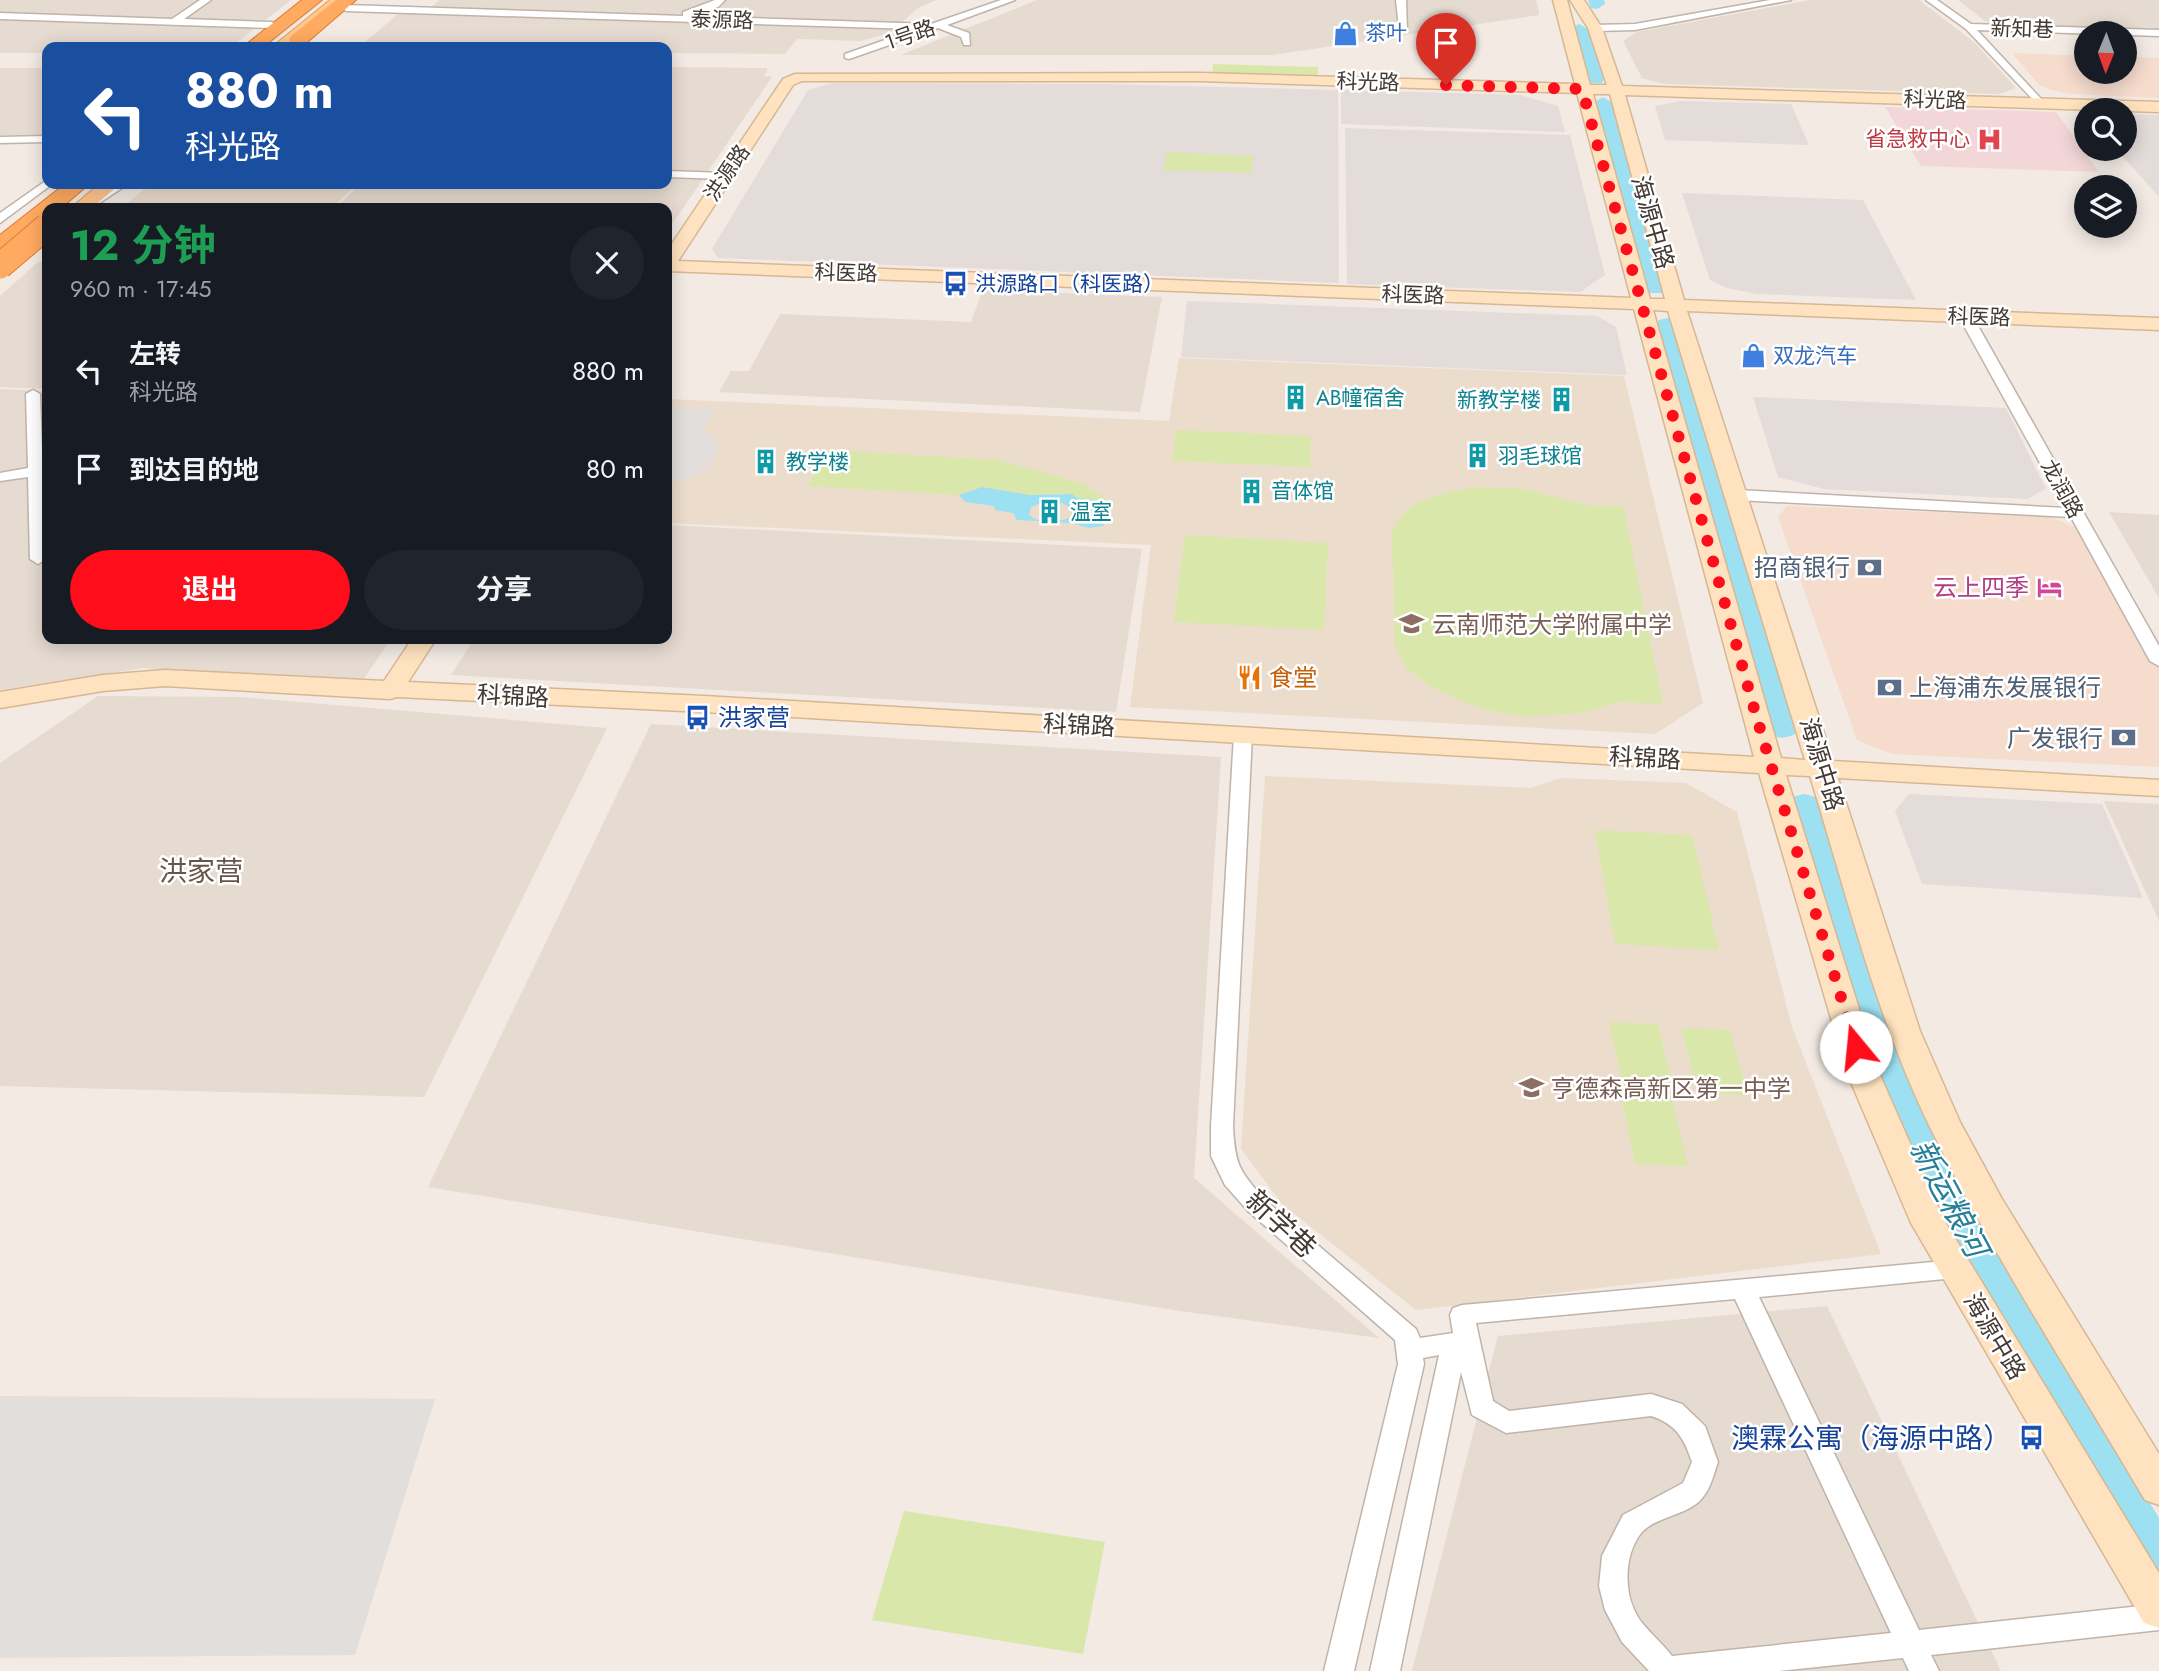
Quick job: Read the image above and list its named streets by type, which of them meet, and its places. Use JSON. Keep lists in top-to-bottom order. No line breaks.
{"streets":{"street":["泰源路","新知巷","1号路","科光路","洪源路","海源中路","科医路","龙润路","科锦路","新学巷"]},"crossings":[["泰源路","1号路"],["科光路","洪源路"],["科光路","海源中路"],["海源中路","科医路"],["海源中路","科锦路"],["科医路","龙润路"],["科锦路","新学巷"]],"districts":["洪家营"],"water":["新运粮河"],"places":{"shop":["茶叶","双龙汽车"],"hospital":["省急救中心"],"bus stop":["洪源路口（科医路）","洪家营","澳霖公寓（海源中路）"],"building":["AB幢宿舍","新教学楼","羽毛球馆","教学楼","音体馆","温室"],"bank":["招商银行","上海浦东发展银行","广发银行"],"hotel":["云上四季"],"school or university":["云南师范大学附属中学","亨德森高新区第一中学"],"restaurant":["食堂"]},"north":"bottom","page":{"turn":["880 m","科光路"],"heading":["12 分钟","960 m · 17:45"],"list":[{"name":"左转","note":"科光路","value":"880 m"},{"name":"到达目的地","value":"80 m"}],"buttons":["退出","分享"]}}
